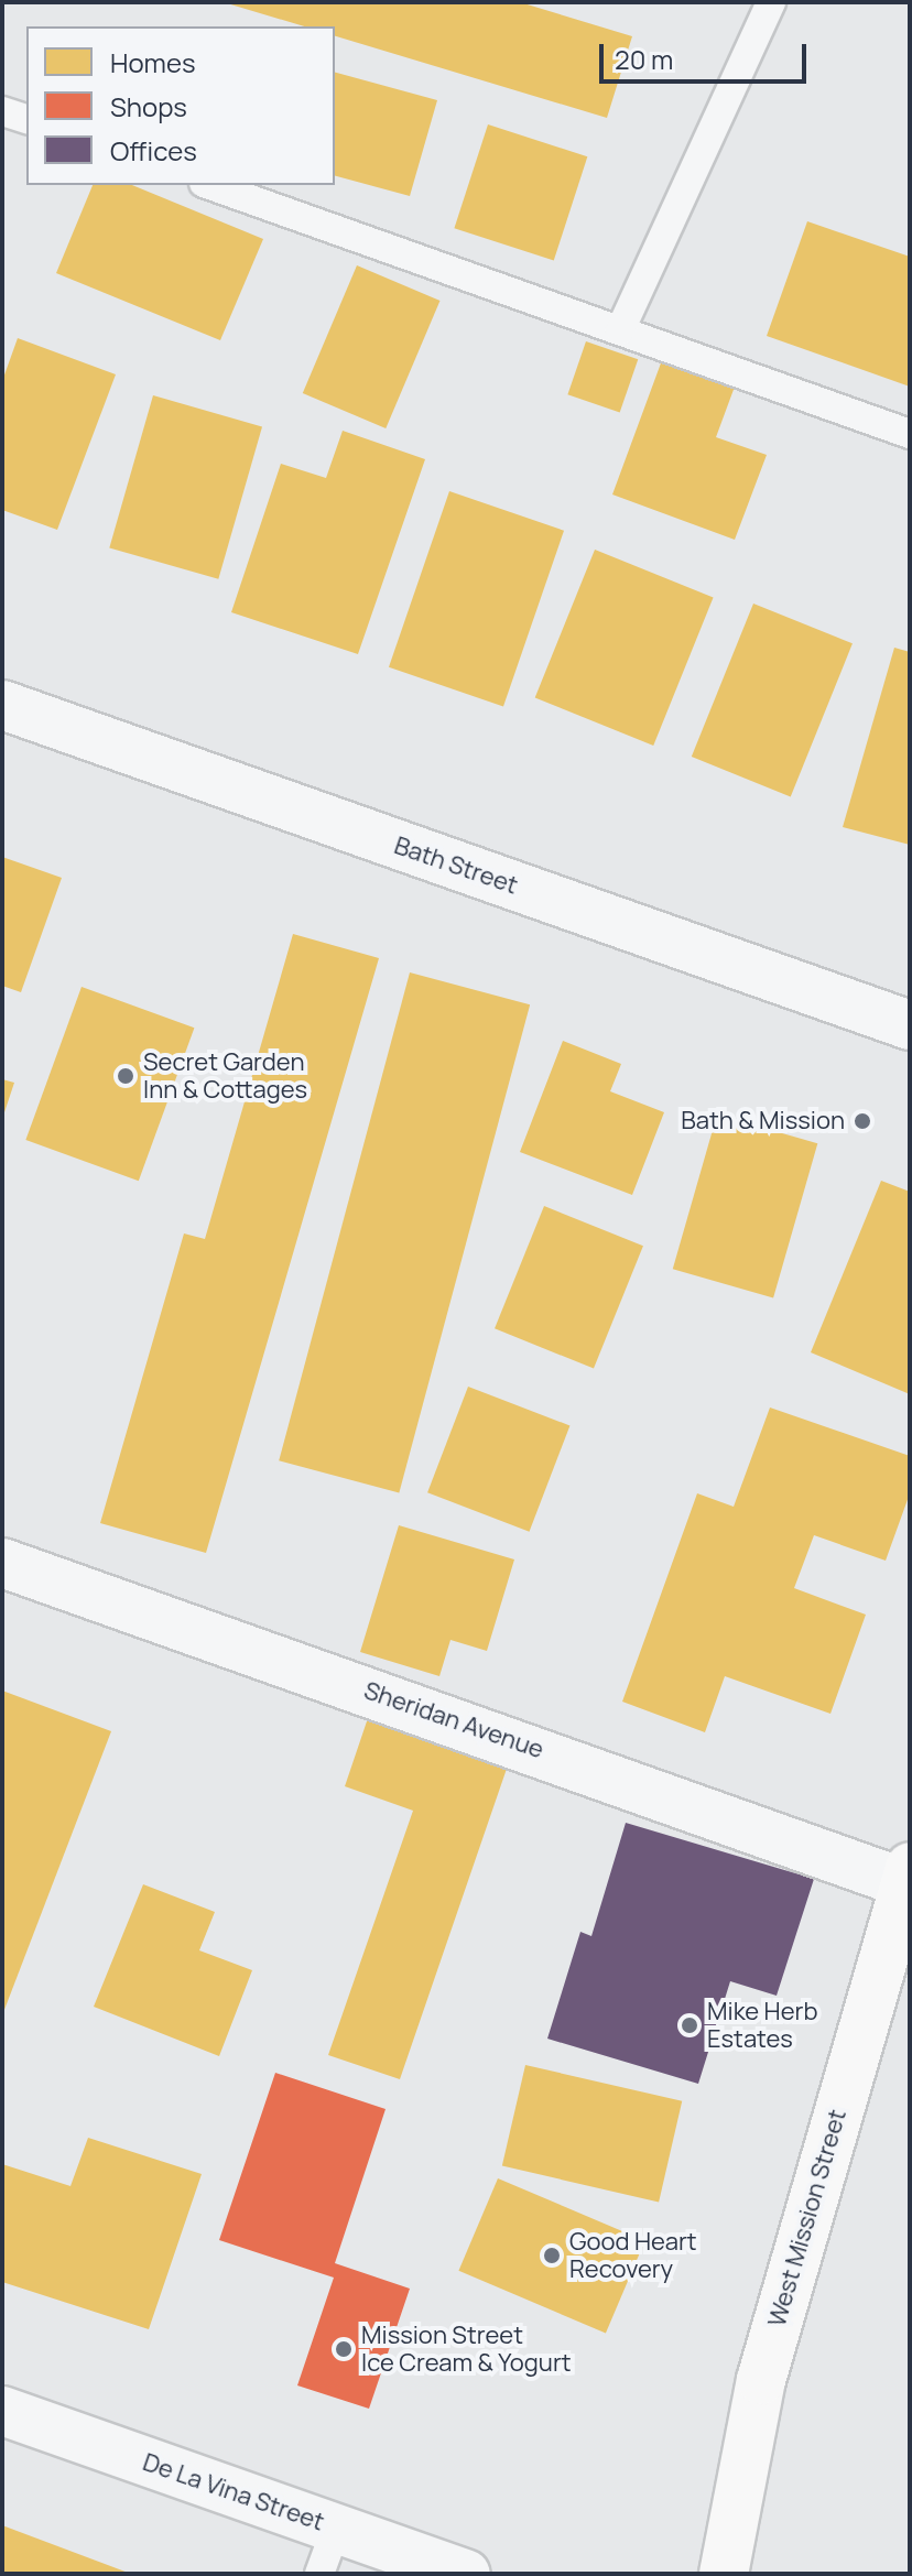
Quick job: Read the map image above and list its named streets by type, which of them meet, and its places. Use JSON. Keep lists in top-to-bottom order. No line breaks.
{"streets":{"main road":["West Mission Street"],"street":["Bath Street","Sheridan Avenue","De La Vina Street"]},"crossings":[["Sheridan Avenue","West Mission Street"]],"places":["Secret Garden Inn & Cottages","Bath & Mission","Mike Herb Estates","Good Heart Recovery","Mission Street Ice Cream & Yogurt"],"legend":["Homes","Shops","Offices"],"scale_bar":"20 m"}
